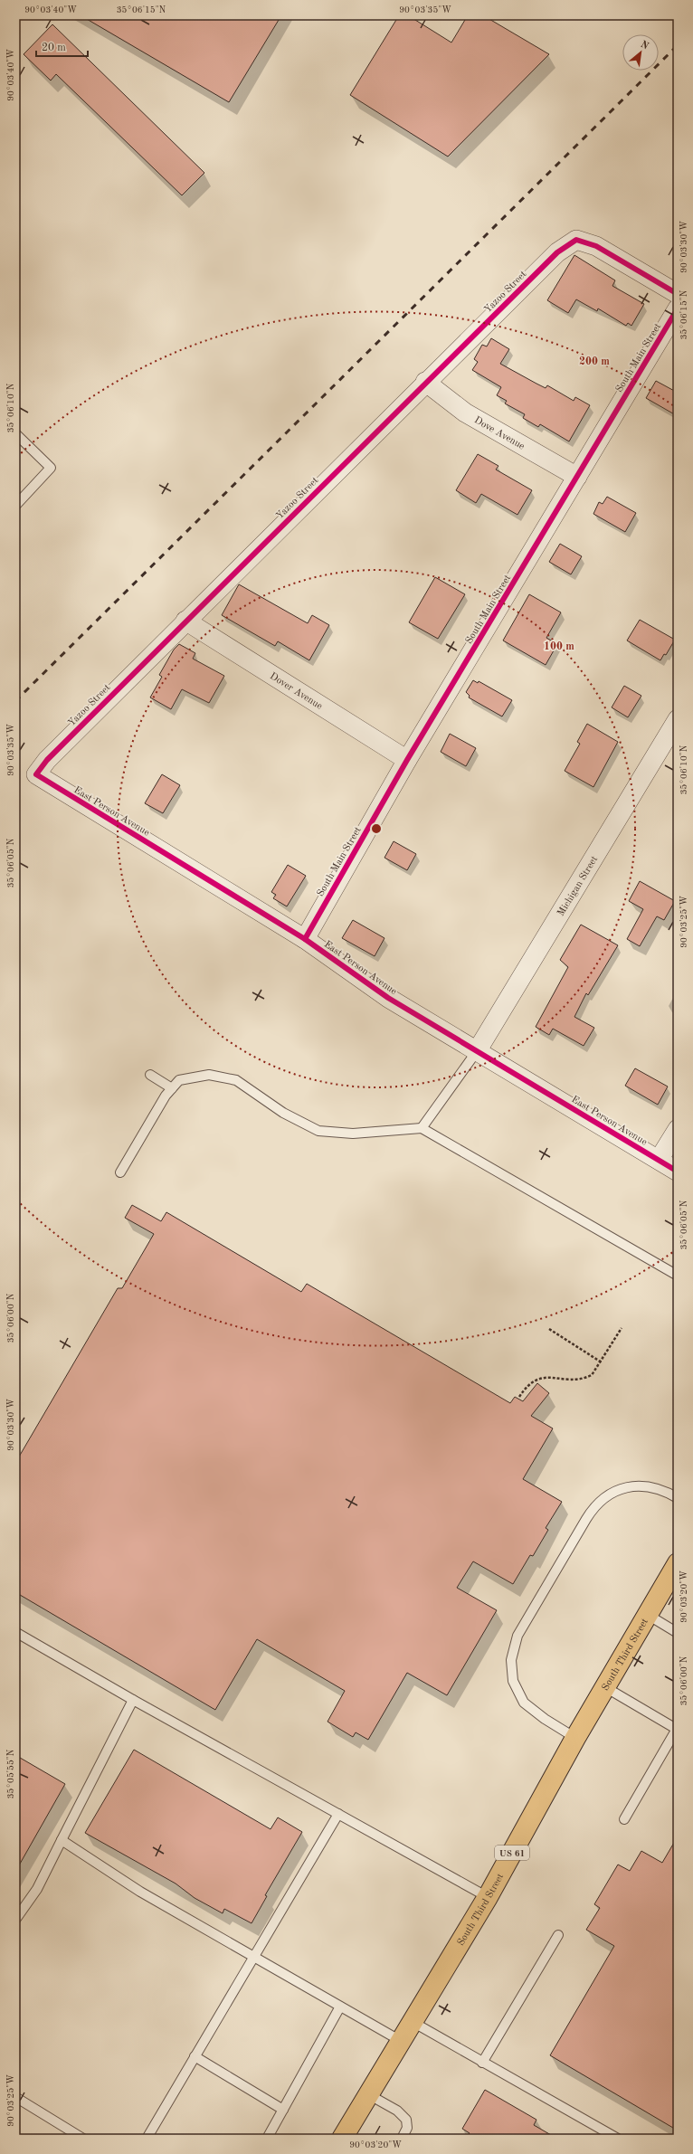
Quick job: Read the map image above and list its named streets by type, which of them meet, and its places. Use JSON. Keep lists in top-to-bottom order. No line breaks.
{"streets":{"main road":["South Third Street","US 61"],"street":["Yazoo Street","South Main Street","Dove Avenue","Dover Avenue","East Person Avenue","Michigan Street"]},"crossings":[["Yazoo Street","Dove Avenue"],["Yazoo Street","Dover Avenue"],["Yazoo Street","East Person Avenue"],["South Main Street","Dove Avenue"],["South Main Street","Dover Avenue"],["South Main Street","East Person Avenue"],["East Person Avenue","Michigan Street"]],"scale_bar":"20 m","north":"top right","coordinates":["90°03'40\"W","35°06'15\"N","90°03'35\"W","90°03'30\"W","35°06'10\"N","35°06'05\"N","90°03'25\"W","35°06'00\"N","90°03'20\"W","35°05'55\"N"],"rings":["200 m","100 m"]}
